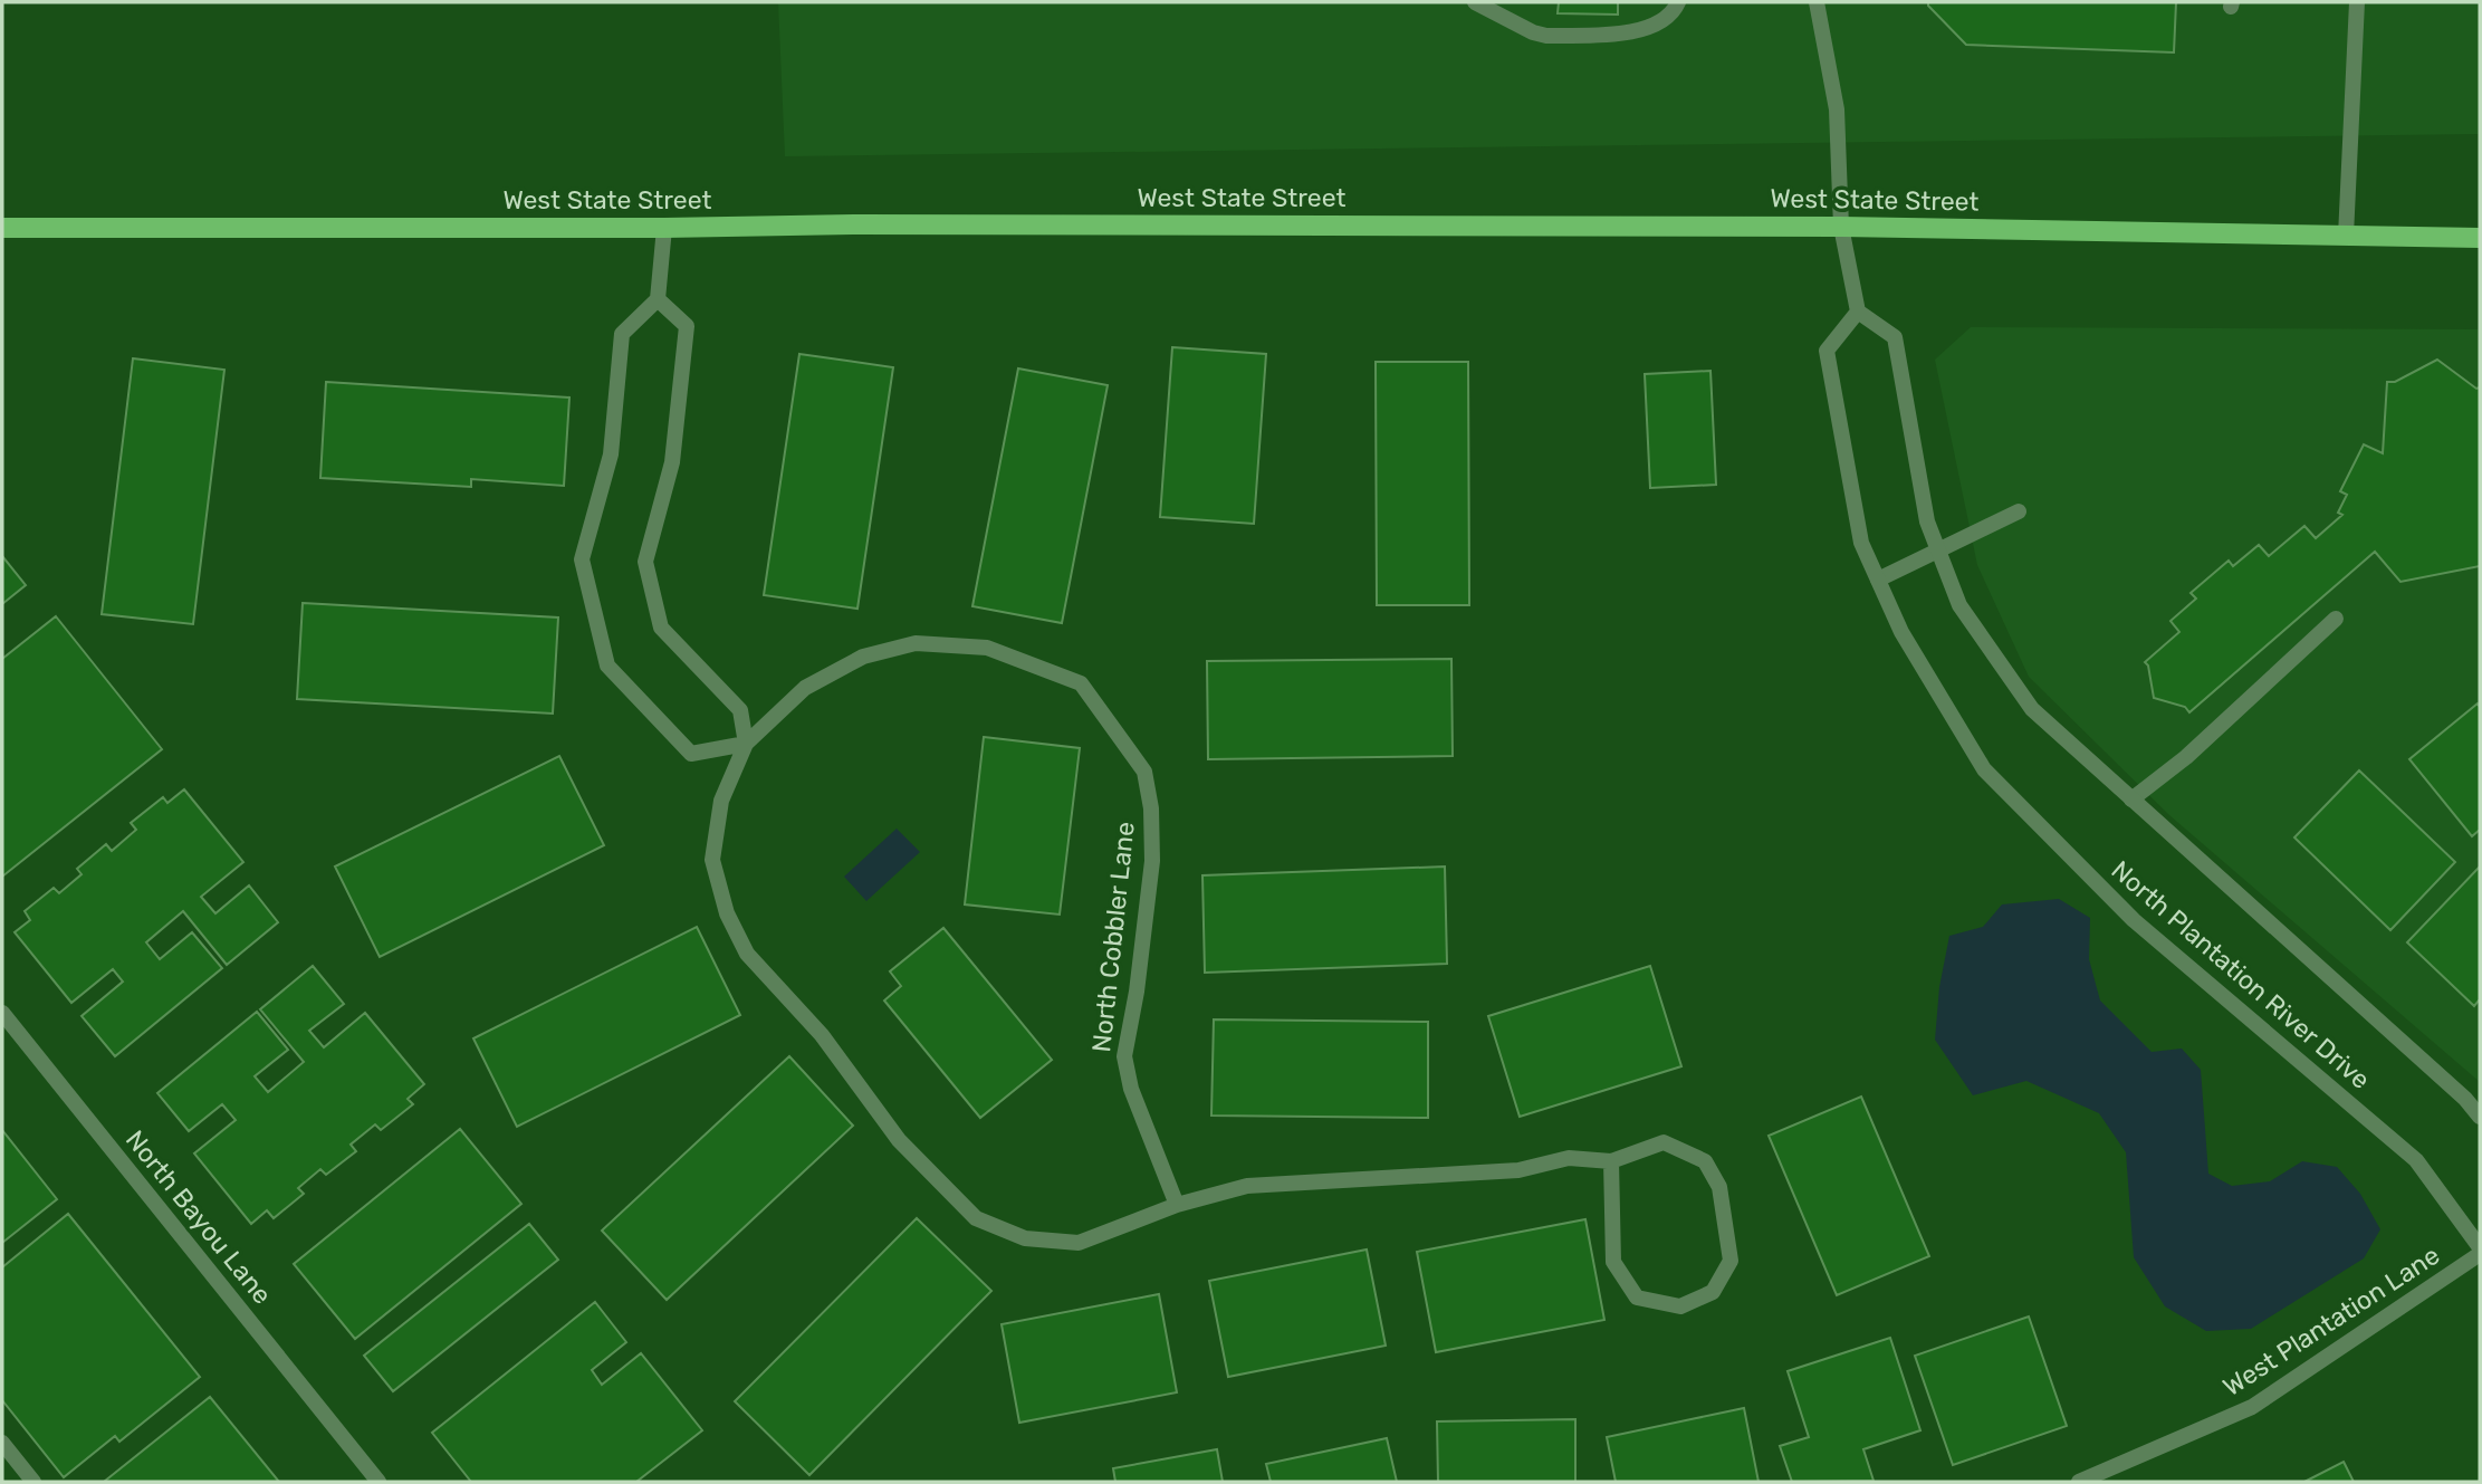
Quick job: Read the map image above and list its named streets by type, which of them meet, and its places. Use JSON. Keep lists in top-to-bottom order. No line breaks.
{"streets":{"main road":["West State Street"],"street":["North Cobbler Lane","North Plantation River Drive","North Bayou Lane","West Plantation Lane"]}}
